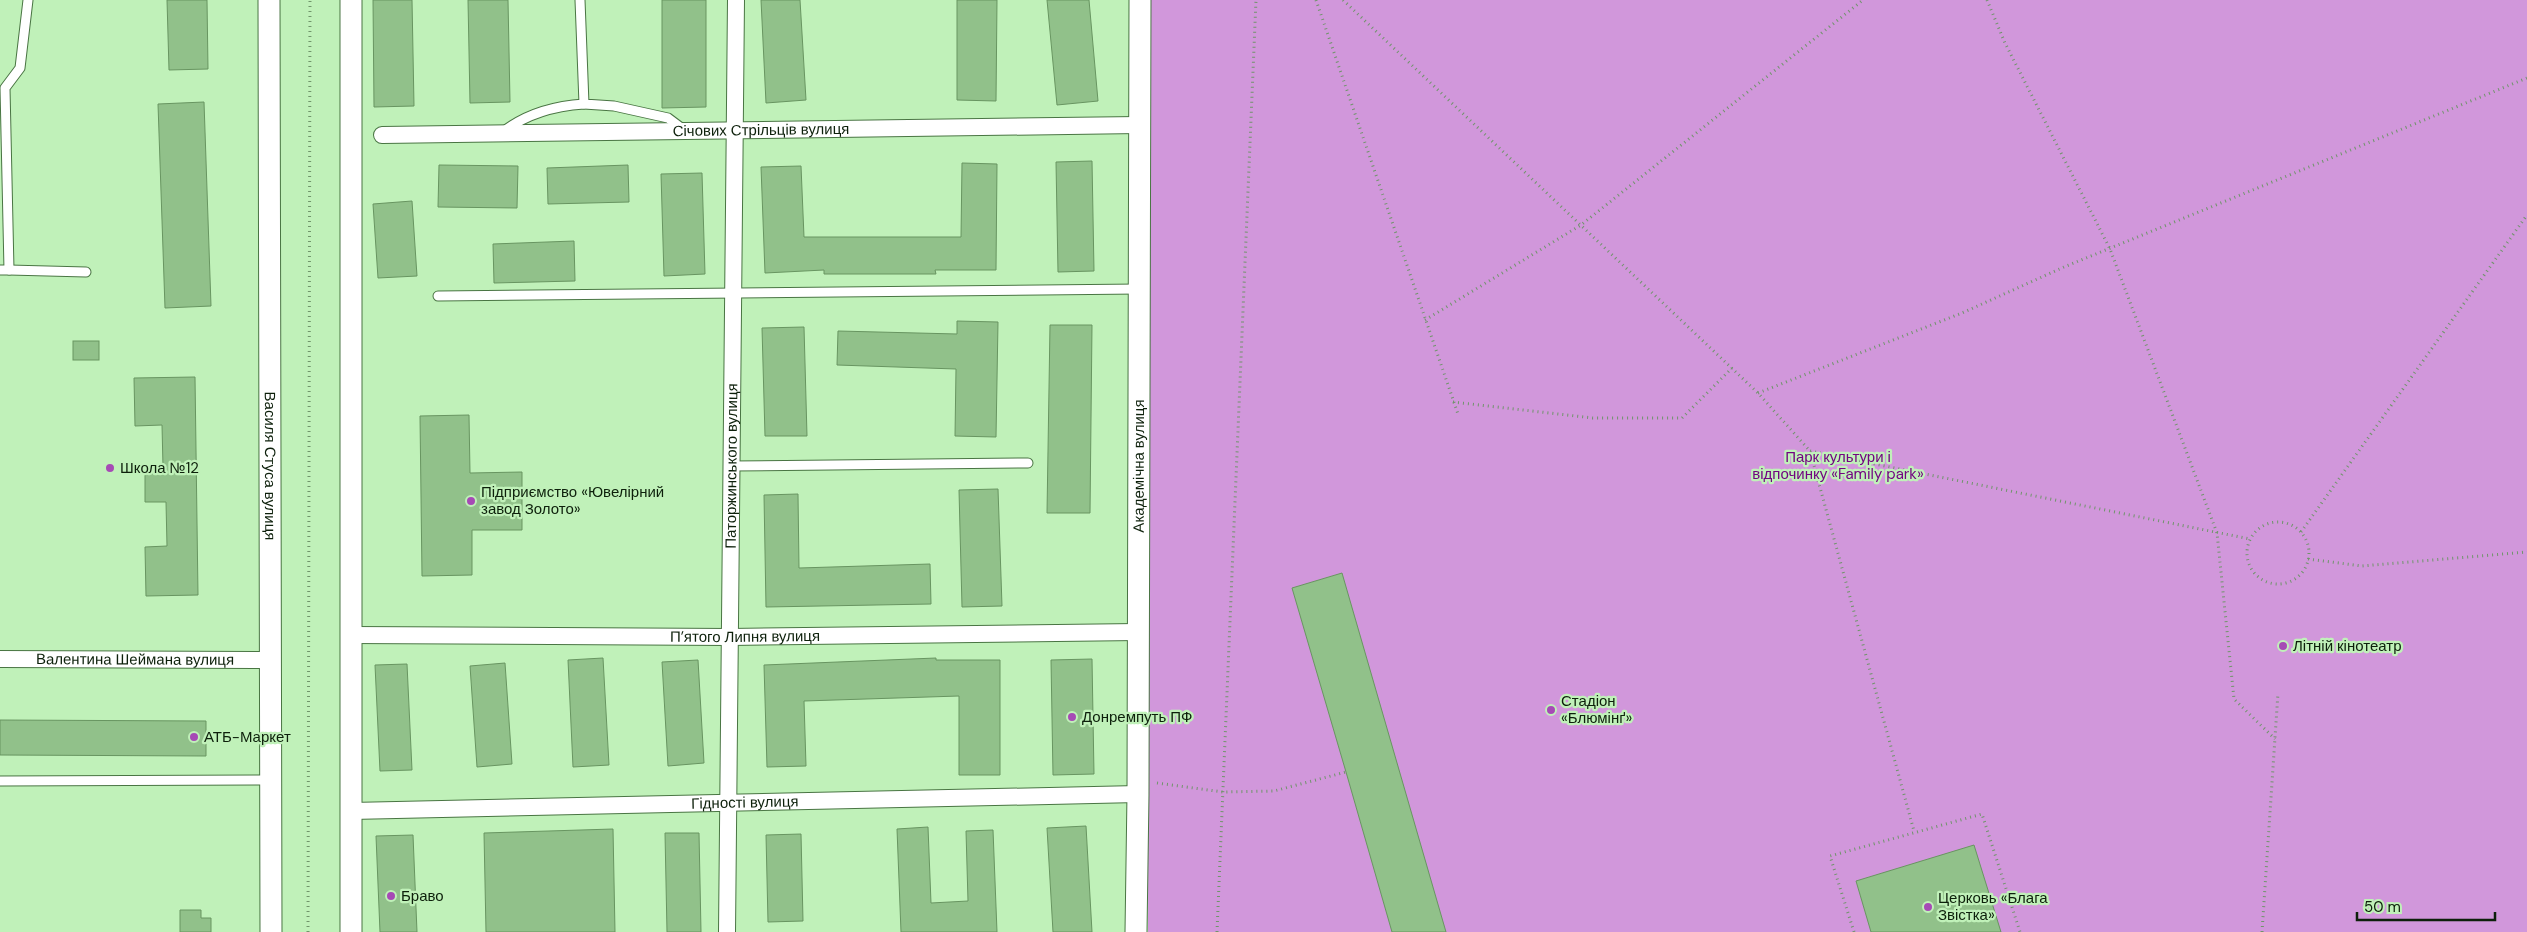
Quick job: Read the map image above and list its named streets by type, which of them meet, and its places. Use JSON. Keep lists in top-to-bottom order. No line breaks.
{"streets":{"street":["Січових Стрільців вулиця","Василя Стуса вулиця","Паторжинського вулиця","Академічна вулиця","П’ятого Липня вулиця","Валентина Шеймана вулиця","Гідності вулиця"]},"crossings":[["Січових Стрільців вулиця","Паторжинського вулиця"],["Січових Стрільців вулиця","Академічна вулиця"],["Василя Стуса вулиця","Валентина Шеймана вулиця"],["Паторжинського вулиця","П’ятого Липня вулиця"],["Паторжинського вулиця","Гідності вулиця"],["Академічна вулиця","П’ятого Липня вулиця"],["Академічна вулиця","Гідності вулиця"]],"parks":["Парк культури і відпочинку «Family park»"],"places":["Школа №12","Підприємство «Ювелірний завод Золото»","Літній кінотеатр","Стадіон «Блюмінґ»","Донремпуть ПФ","АТБ-Маркет","Браво","Церковь «Блага Звістка»"],"scale_bar":"50 m"}
